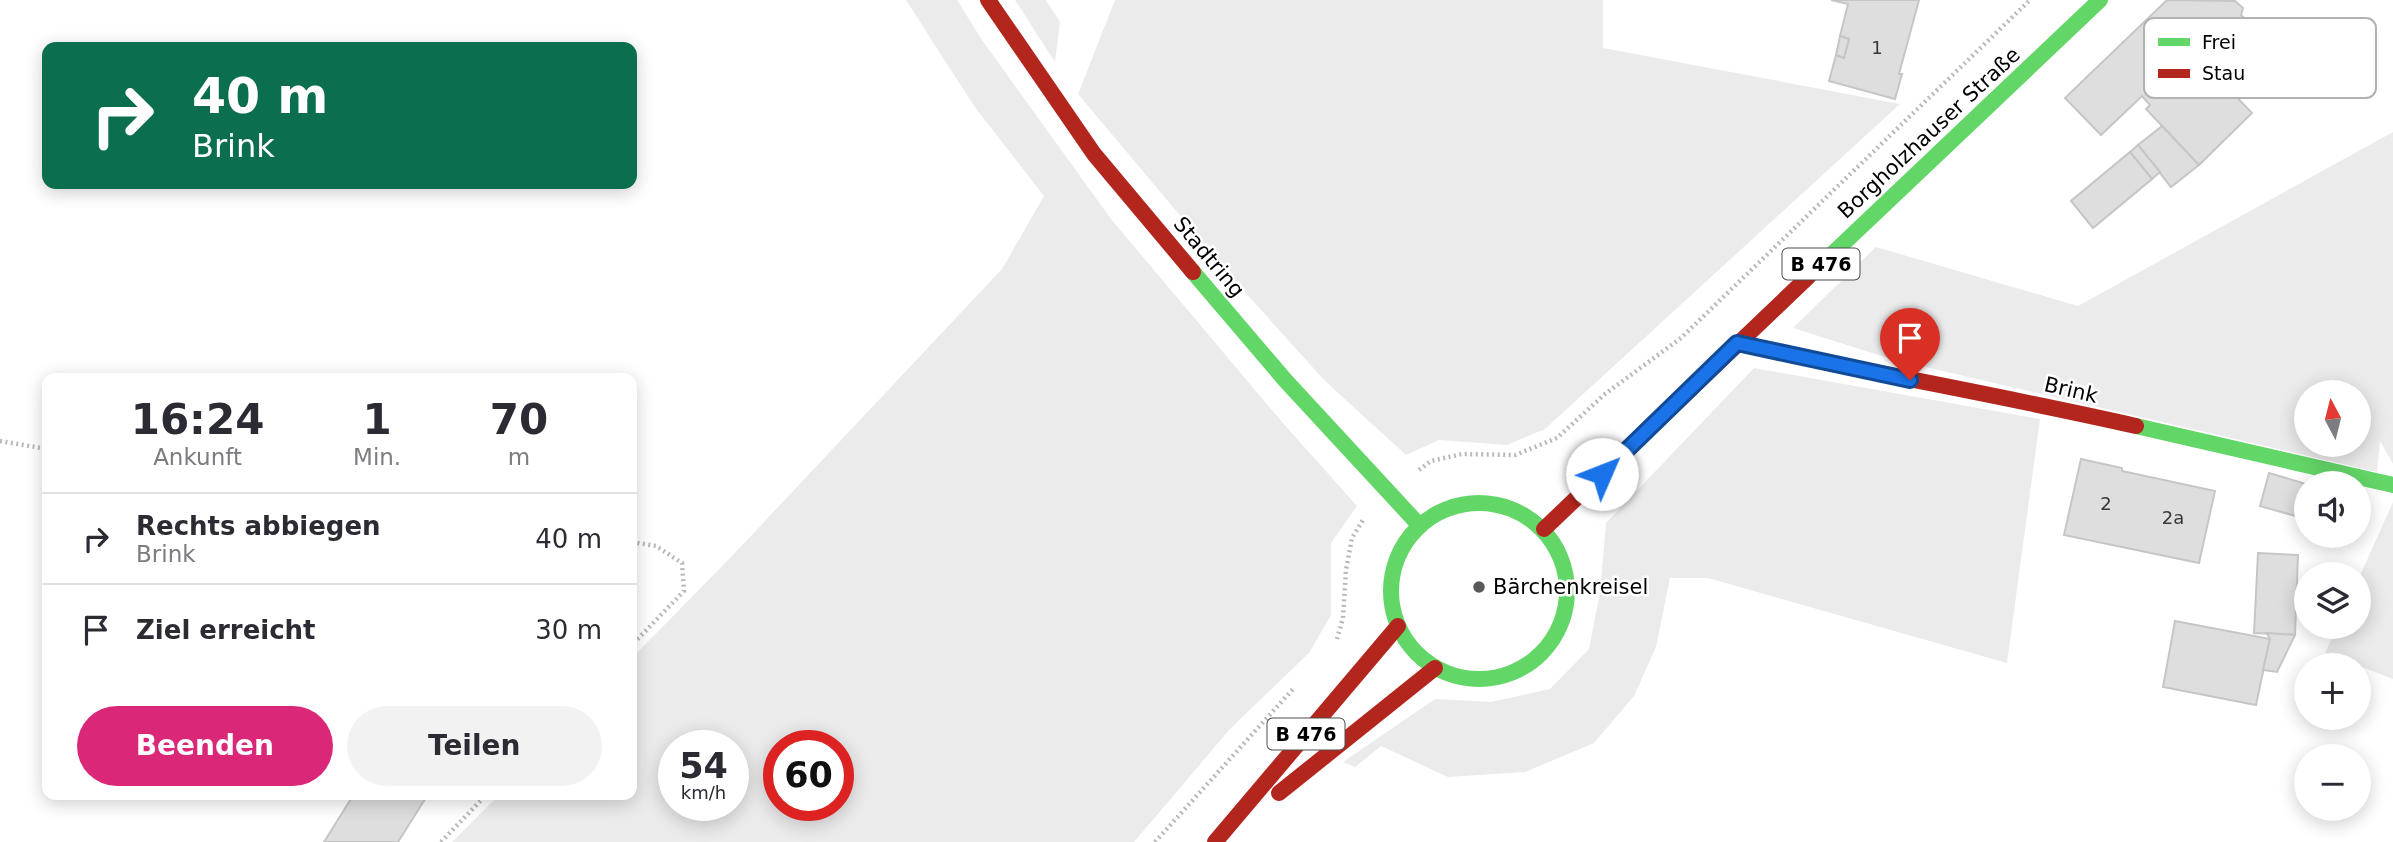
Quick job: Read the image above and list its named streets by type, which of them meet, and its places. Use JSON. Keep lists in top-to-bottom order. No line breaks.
{"streets":{"main road":["Borgholzhauser Straße","Stadtring","B 476","Brink"]},"crossings":[["Borgholzhauser Straße","Stadtring"],["Borgholzhauser Straße","B 476"],["Borgholzhauser Straße","Brink"],["Stadtring","B 476"]],"places":["Bärchenkreisel"],"house_numbers":["1","2","2a"],"legend":["Frei","Stau"],"north":"top","page":{"turn":["40 m","Brink"],"eta":["16:24","Ankunft","1","Min.","70","m"],"map_buttons":["+","−"],"list":[{"name":"Rechts abbiegen","note":"Brink","value":"40 m"},{"name":"Ziel erreicht","value":"30 m"}],"buttons":["Beenden","Teilen"],"speed":"54 km/h","limit":"60"}}
